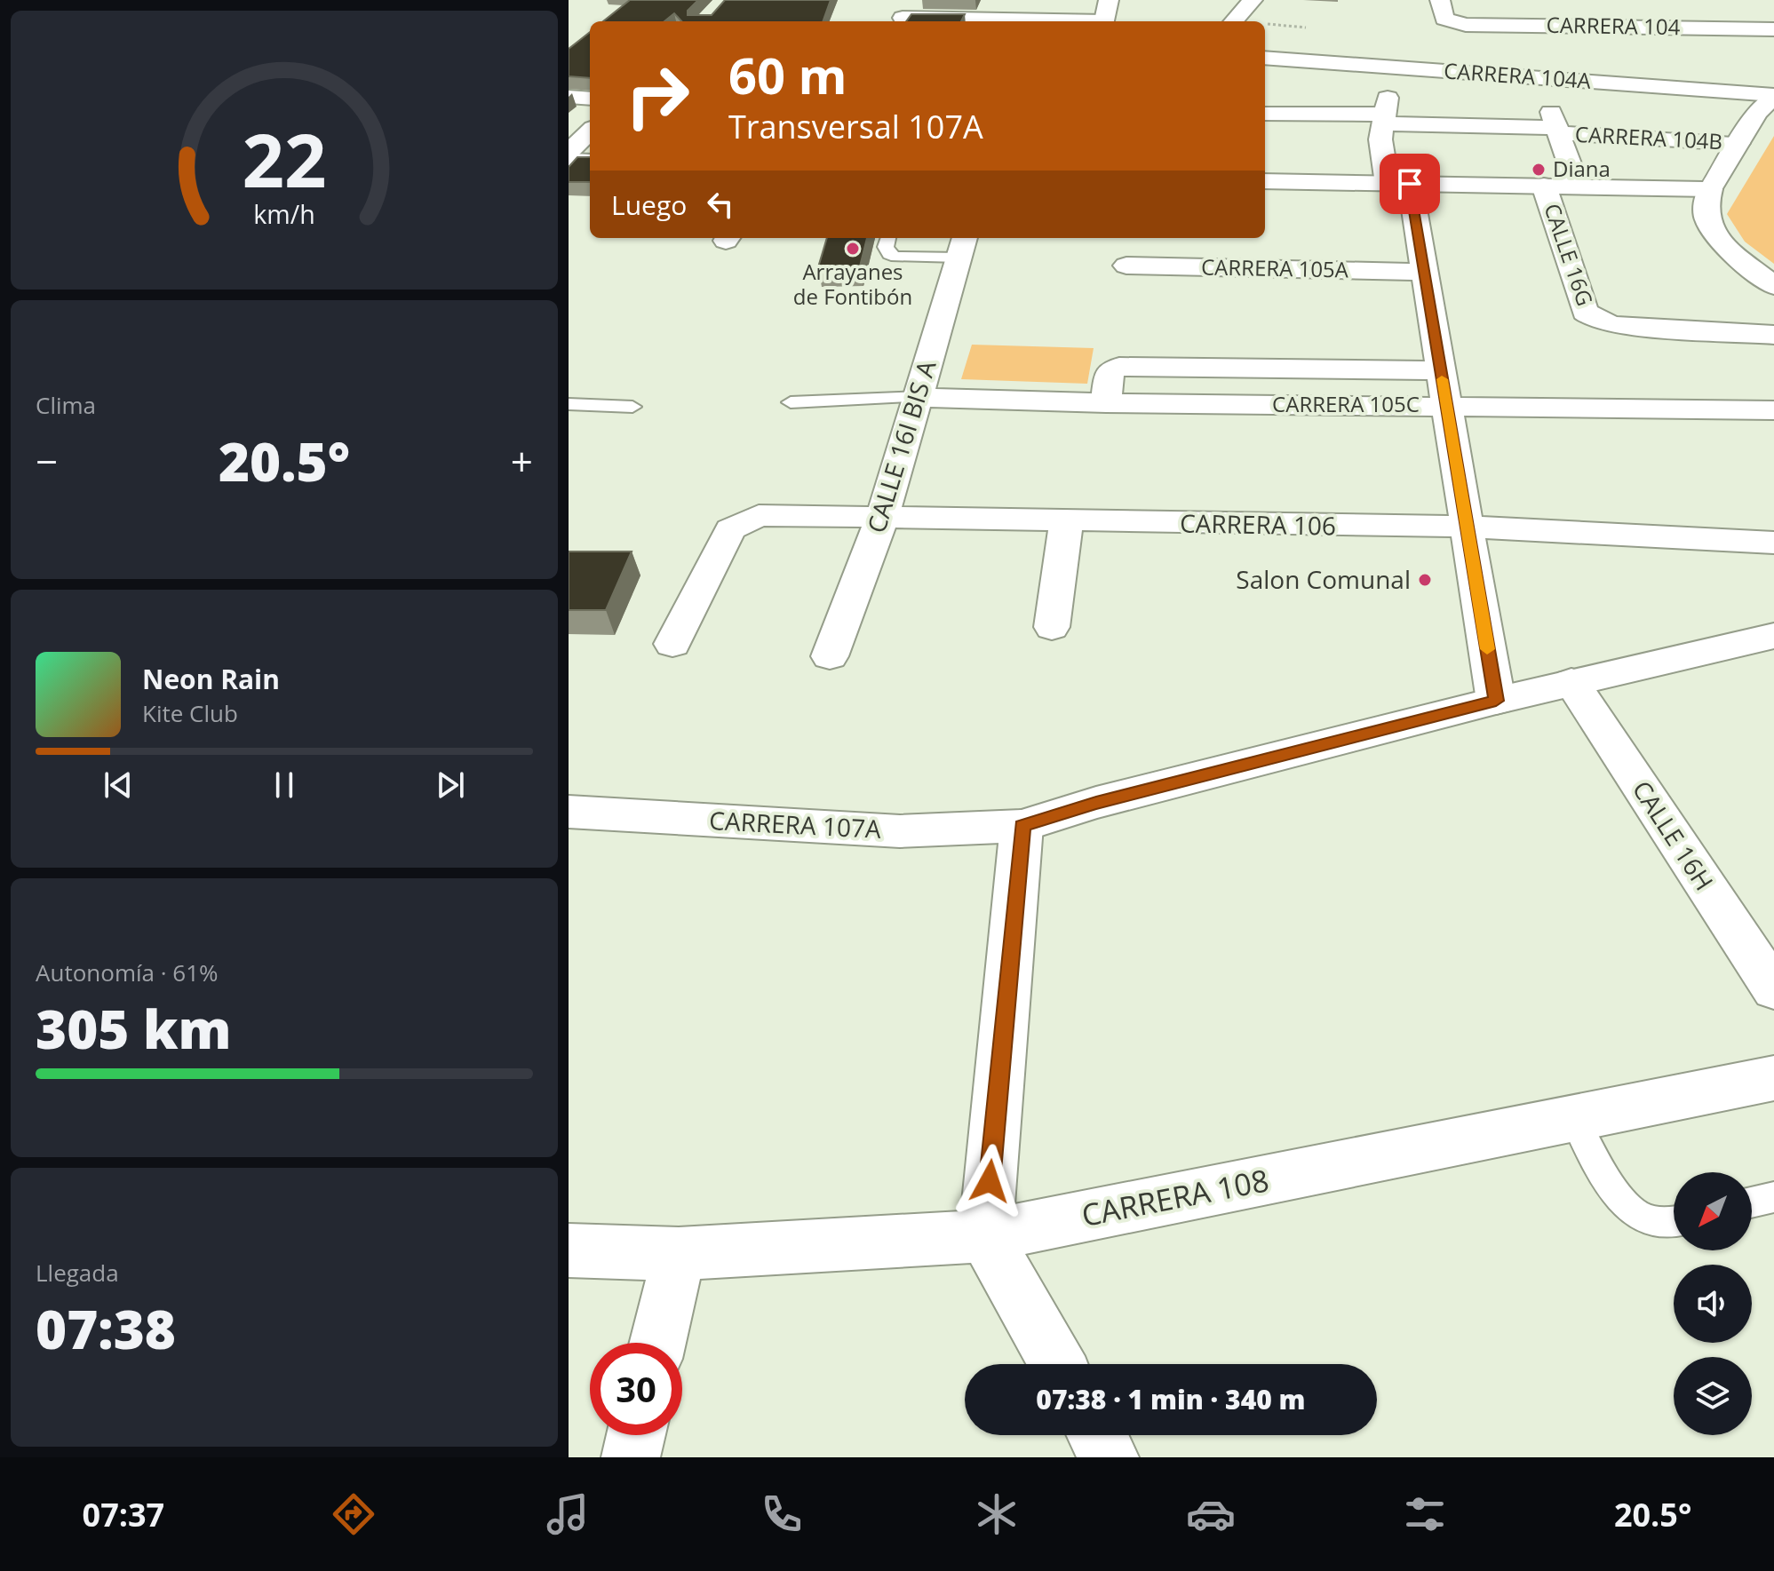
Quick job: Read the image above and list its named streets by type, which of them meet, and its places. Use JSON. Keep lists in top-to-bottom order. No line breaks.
{"streets":{"street":["CARRERA 104","CARRERA 104A","CARRERA 104B","CALLE 16G","CARRERA 105A","CARRERA 105C","CALLE 16I BIS A","CARRERA 106","CARRERA 107A","CALLE 16H","CARRERA 108"]},"crossings":[["CARRERA 104A","CALLE 16G"],["CARRERA 104B","CALLE 16G"],["CARRERA 105C","CALLE 16I BIS A"],["CALLE 16I BIS A","CARRERA 106"],["CARRERA 107A","CALLE 16H"]],"places":["Diana","Arrayanes de Fontibón","Salon Comunal"],"north":"bottom left","page":{"turn":["60 m","Transversal 107A"],"then":"Luego","tile":["Clima",["Autonomía · 61%","305 km"],["Llegada","07:38"]],"heat":["−","20.5°","+"],"song":["Neon Rain","Kite Club"],"limit":"30","trip":"07:38 · 1 min · 340 m","tabs":["07:37","20.5°"],"gauge":["22","km/h"]}}
